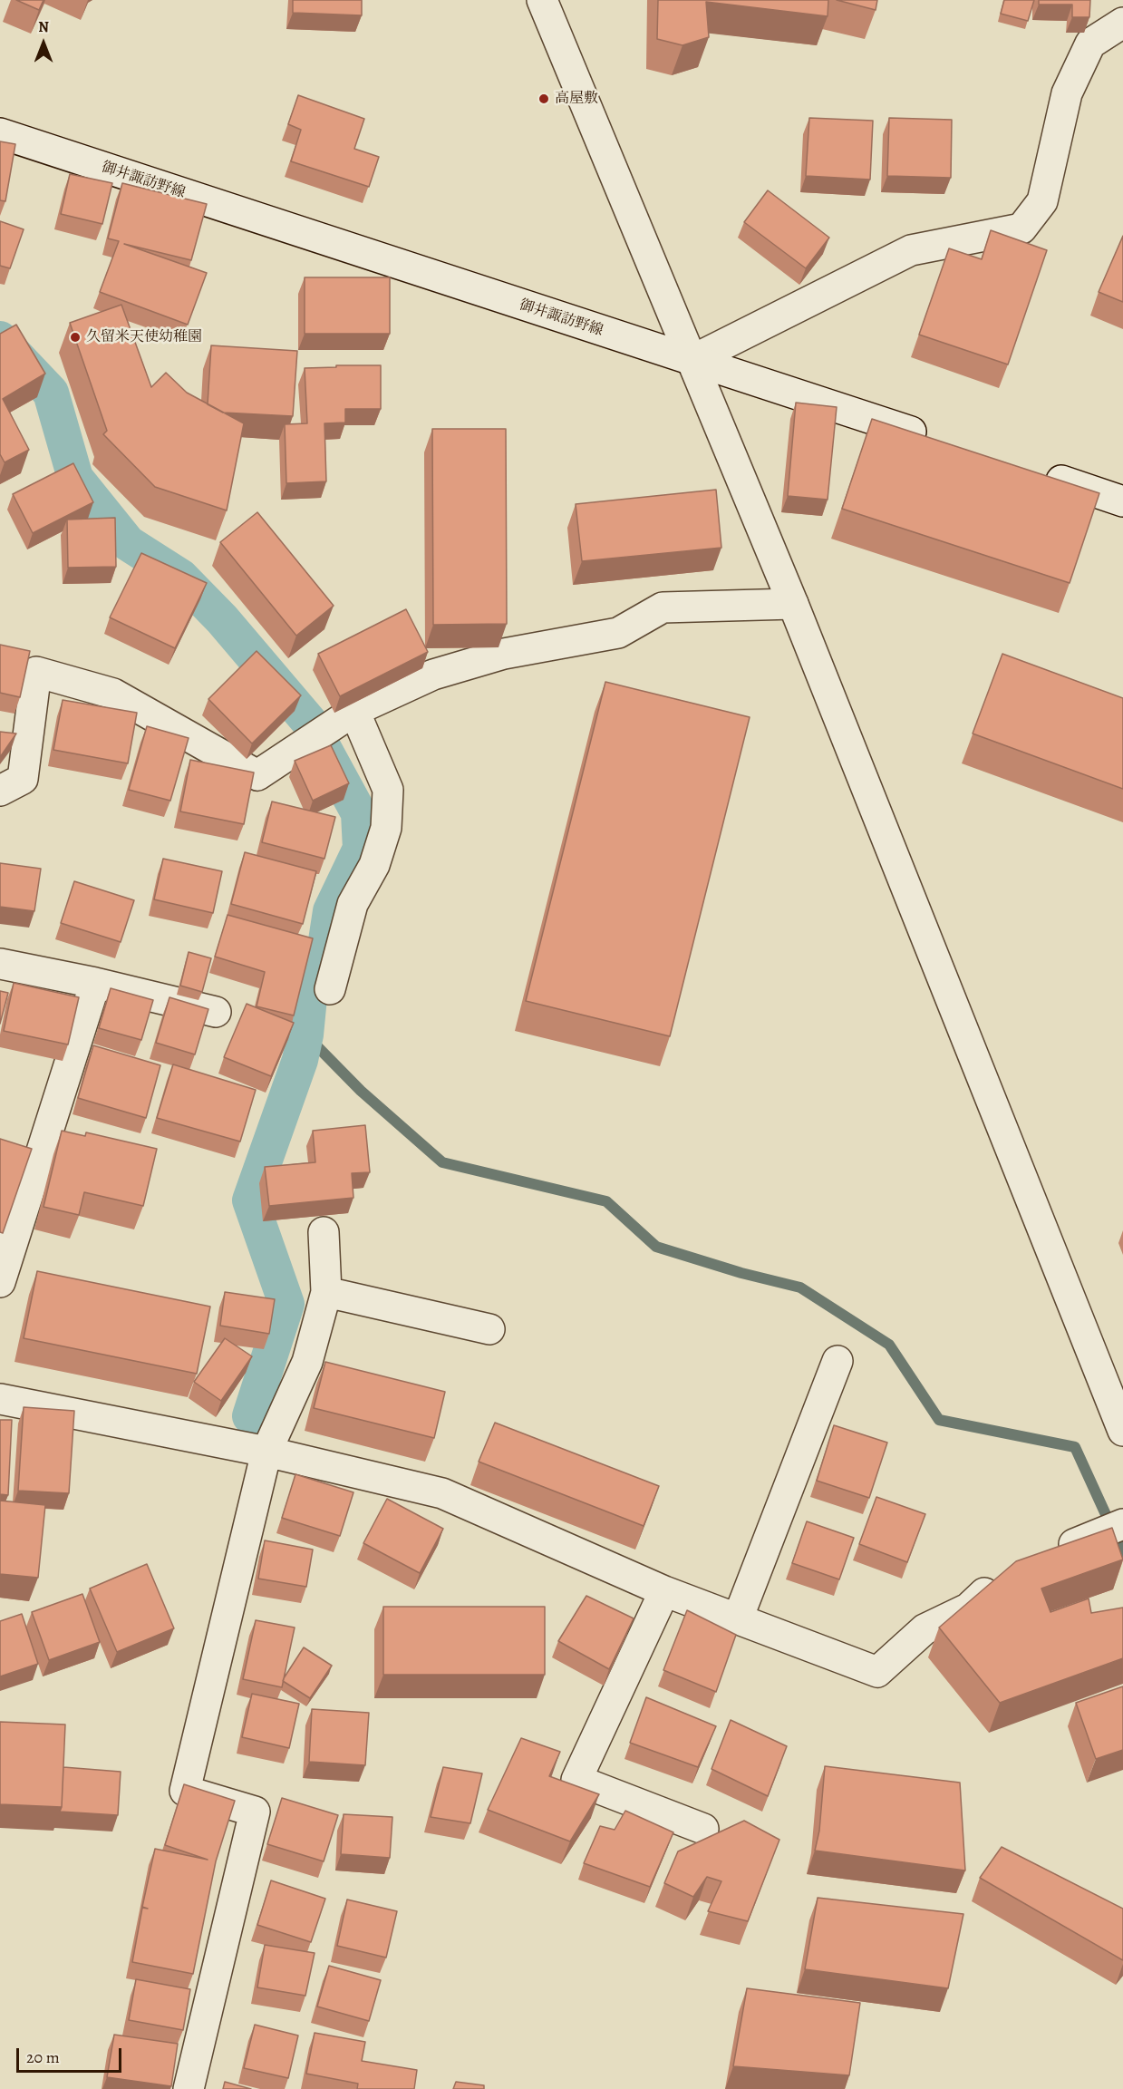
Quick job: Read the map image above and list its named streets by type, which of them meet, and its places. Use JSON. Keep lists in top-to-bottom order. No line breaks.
{"streets":{"street":["御井諏訪野線"]},"places":["高屋敷","久留米天使幼稚園"],"scale_bar":"20 m","north":"top"}
